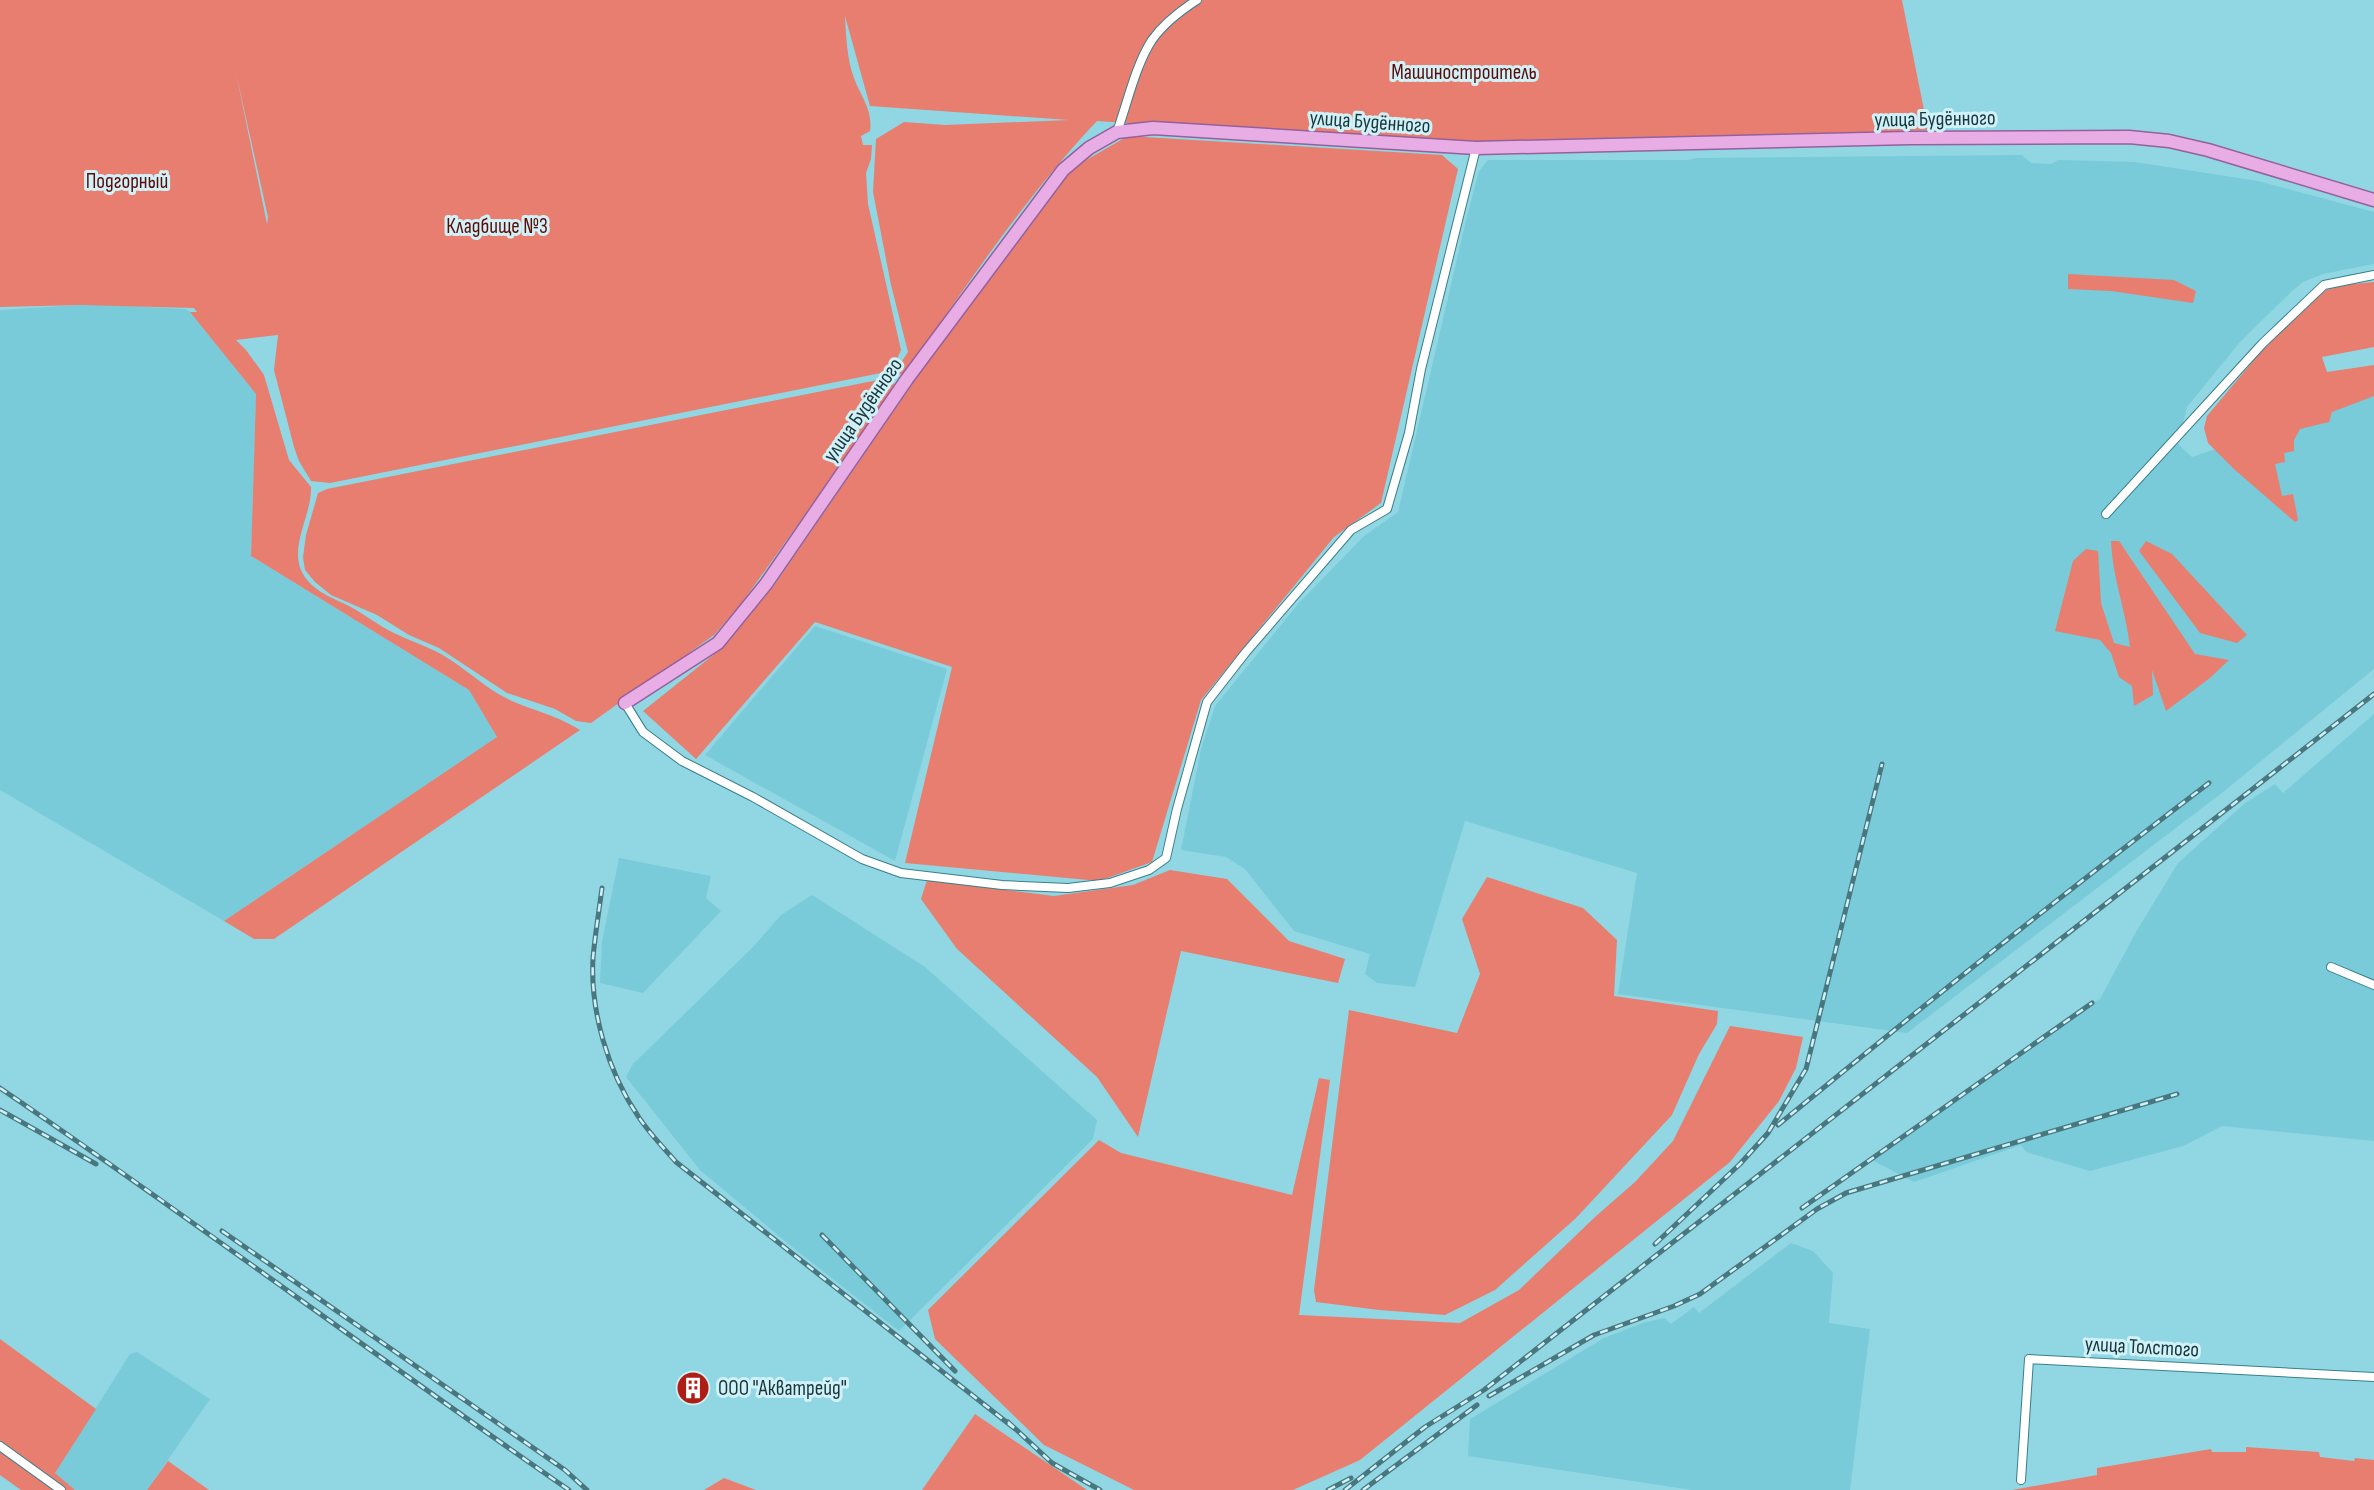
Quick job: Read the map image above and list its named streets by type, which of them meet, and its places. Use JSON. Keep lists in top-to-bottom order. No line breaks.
{"streets":{"main road":["улица Будённого"],"street":["улица Толстого"]},"parks":["Машиностроитель","Подгорный","Кладбище №3"],"places":{"building":["ООО \"Акватрейд\""]}}
